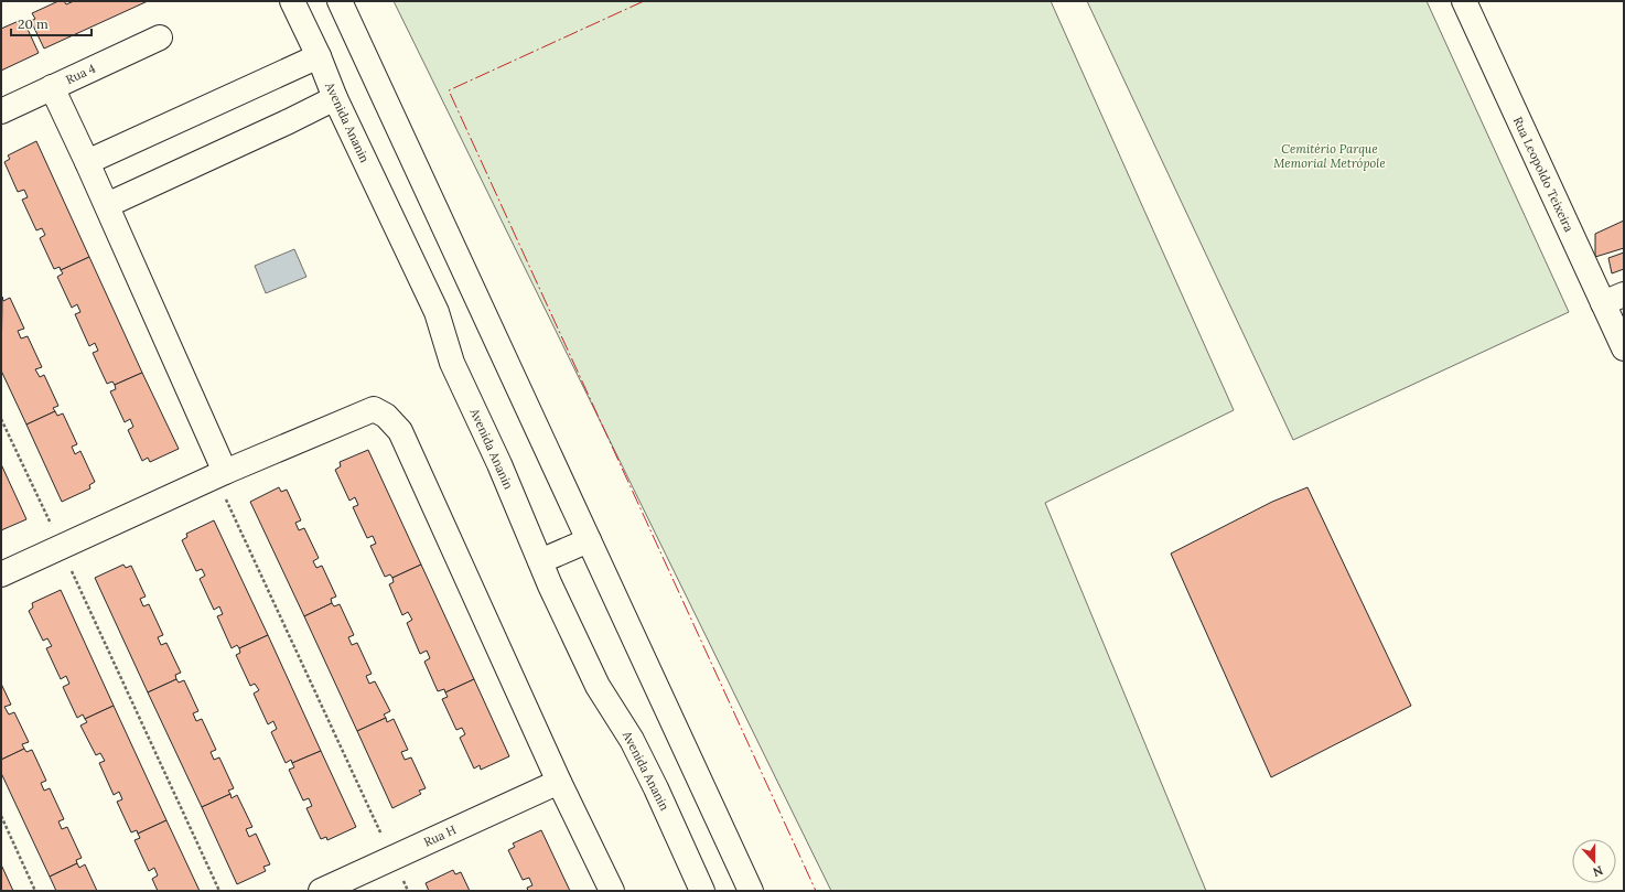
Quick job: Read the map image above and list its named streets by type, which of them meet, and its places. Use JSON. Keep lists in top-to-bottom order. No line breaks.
{"streets":{"main road":["Rua 4","Avenida Ananin","Rua Leopoldo Teixeira","Rua H"]},"parks":["Cemitério Parque Memorial Metrópole"],"scale_bar":"20 m","north":"bottom"}
